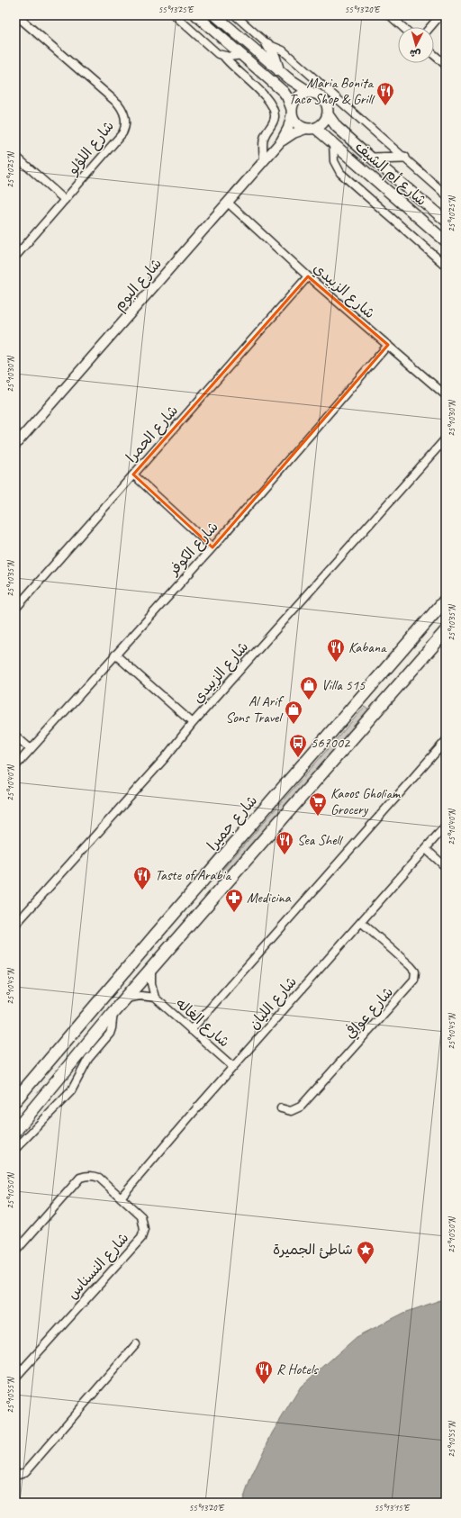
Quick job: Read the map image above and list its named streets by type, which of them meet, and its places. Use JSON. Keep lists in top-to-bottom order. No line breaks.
{"streets":{"main road":["شارع أم الشيف","شارع جميرا"],"street":["شارع اللؤلو","شارع البوم","شارع الزبيدي","شارع الحمرا","شارع الكوفر","شارع الليان","شارع عوافي","شارع الغاله","شارع النسناس"]},"crossings":[["شارع أم الشيف","شارع البوم"],["شارع البوم","شارع الزبيدي"],["شارع الزبيدي","شارع الحمرا"],["شارع الزبيدي","شارع الكوفر"],["شارع الليان","شارع عوافي"],["شارع الليان","شارع الغاله"],["شارع الليان","شارع النسناس"]],"places":{"restaurant":["Maria Bonita Taco Shop & Grill","Kabana","Sea Shell","Taste of Arabia","R Hotels"],"shop":["Villa 515","Al Arif Sons Travel"],"bus stop":["567002"],"supermarket":["Kaoos Gholiam Grocery"],"pharmacy":["Medicina"],"place":["شاطئ الجميرة"]},"north":"bottom","coordinates":["55°13'25\"E","55°13'20\"E","25°10'25\"N","25°10'30\"N","25°10'35\"N","25°10'40\"N","25°10'45\"N","25°10'50\"N","25°10'55\"N","55°13'15\"E"]}
